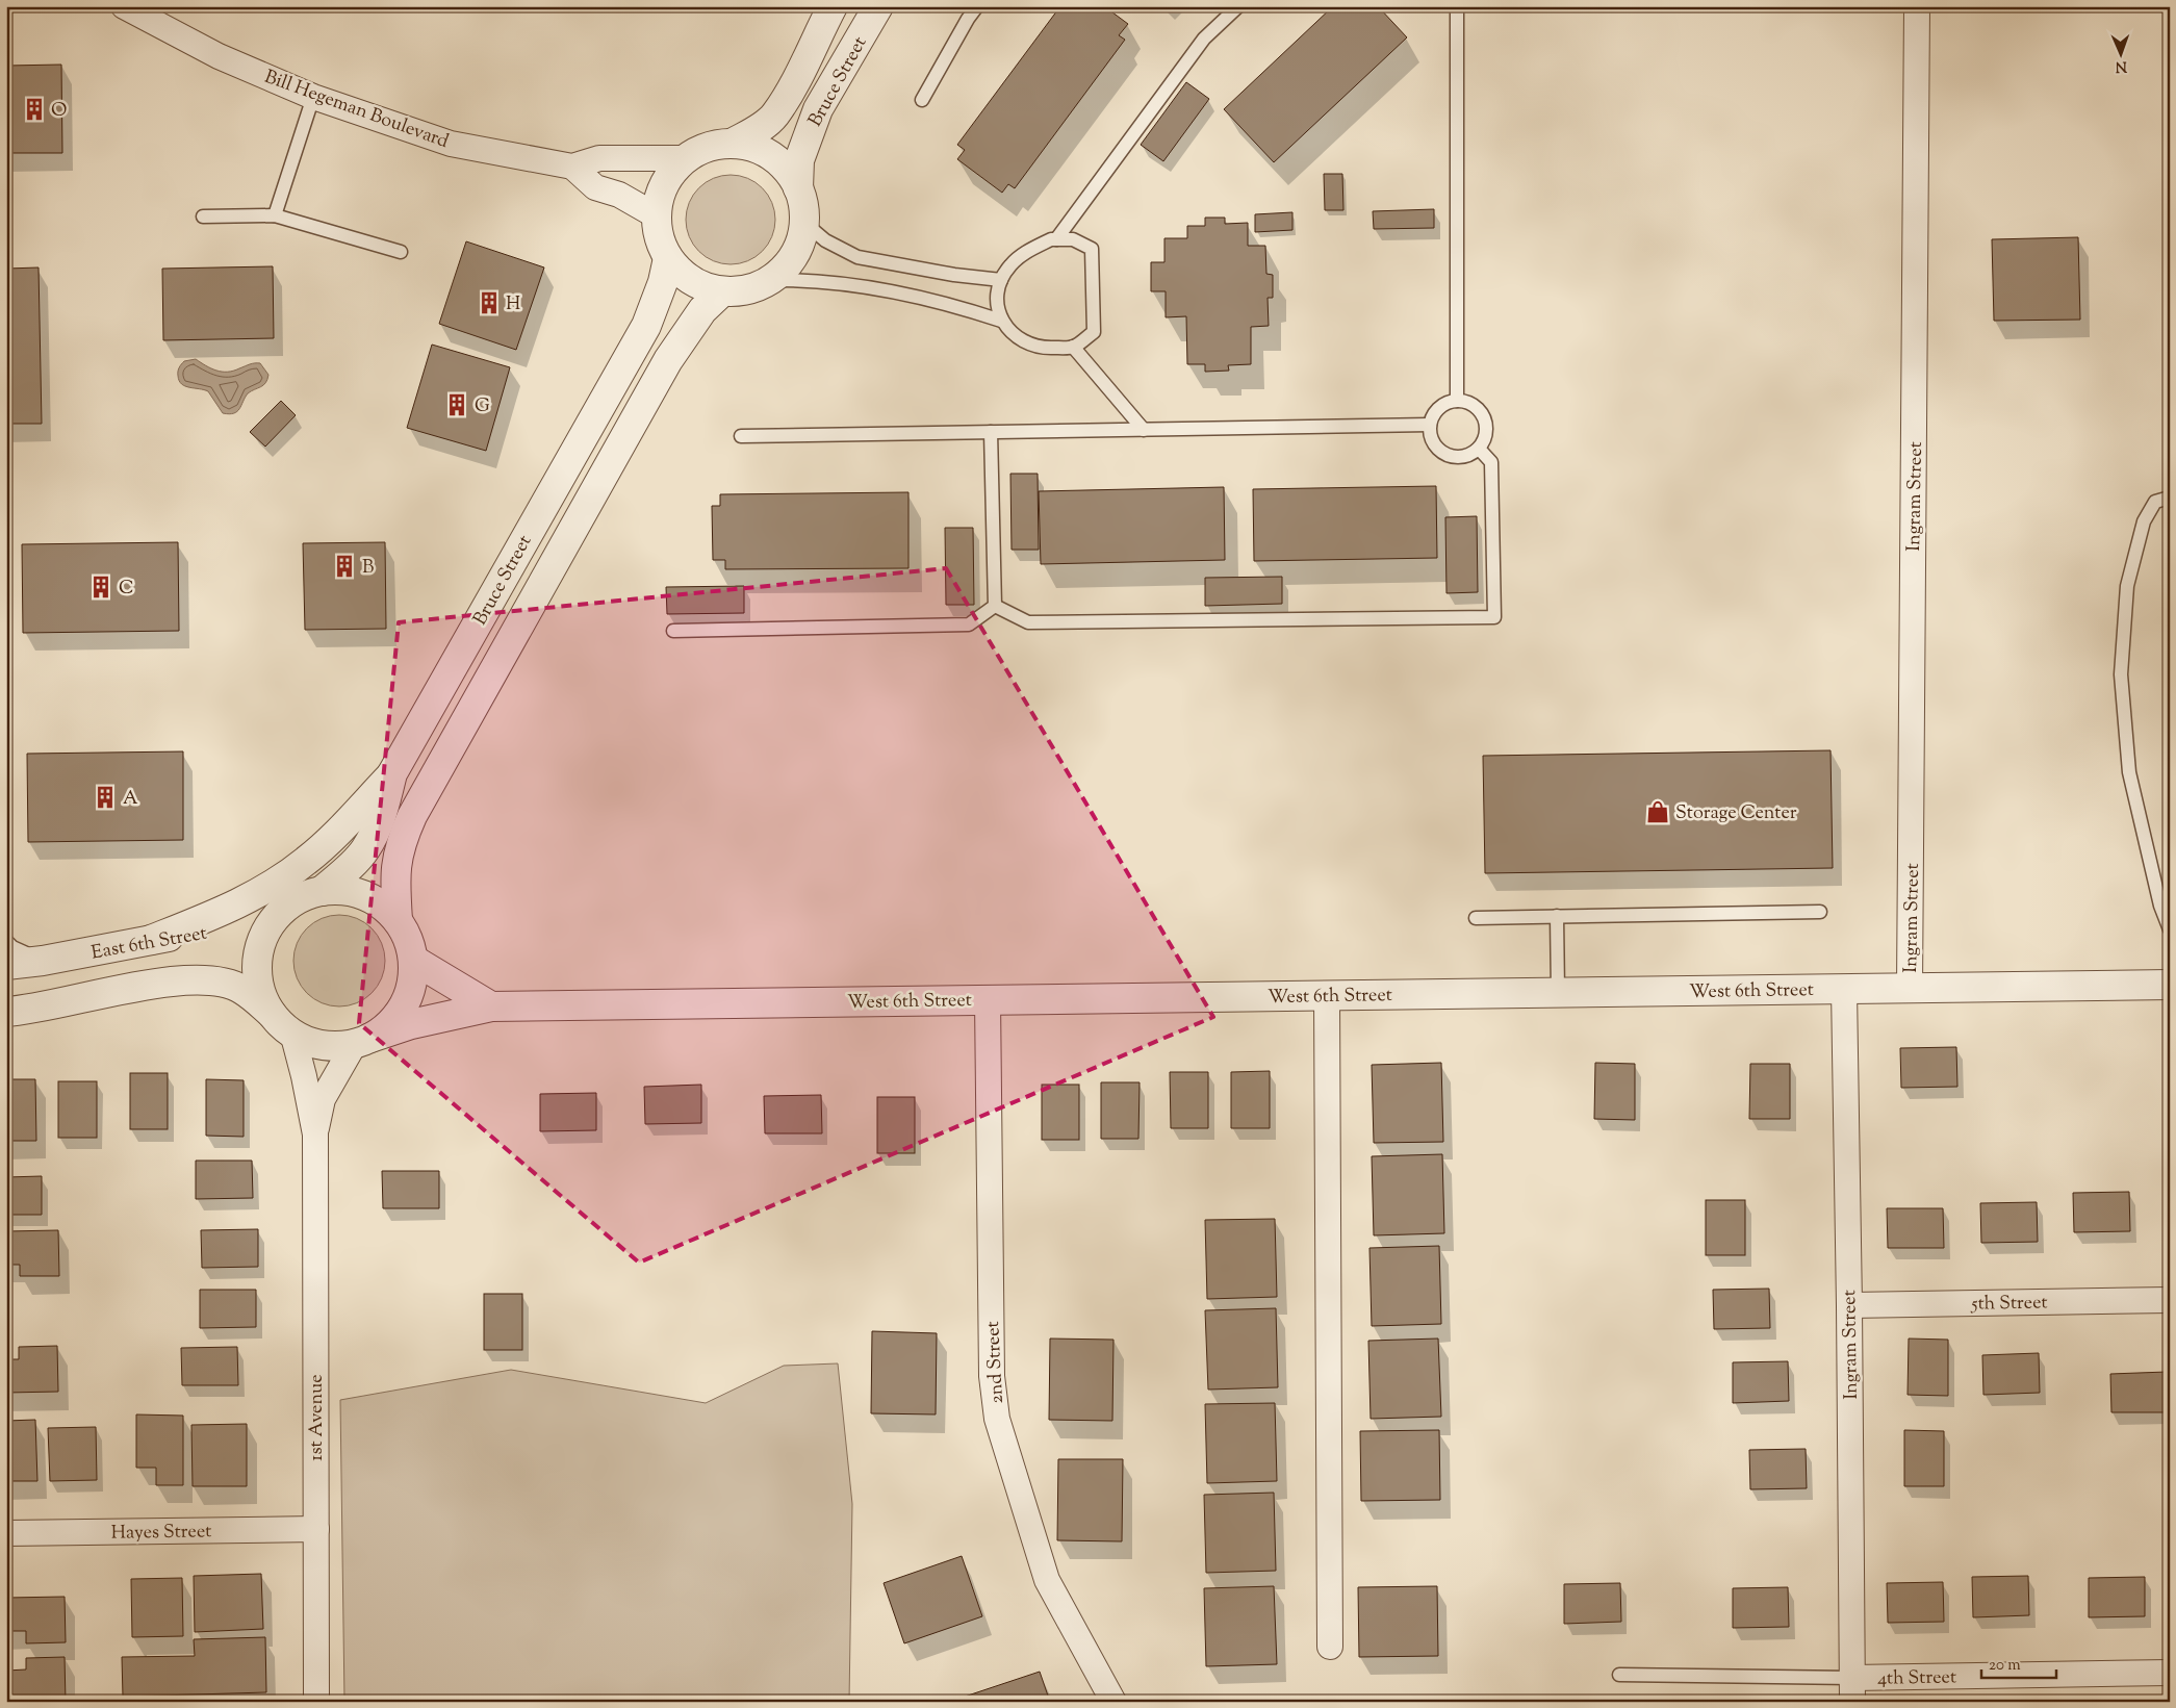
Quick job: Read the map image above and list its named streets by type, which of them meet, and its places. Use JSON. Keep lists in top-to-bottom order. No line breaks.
{"streets":{"street":["Bruce Street","Bill Hegeman Boulevard","Ingram Street","East 6th Street","West 6th Street","5th Street","2nd Street","1st Avenue","Hayes Street","4th Street"]},"crossings":[["Bruce Street","Bill Hegeman Boulevard"],["Bruce Street","East 6th Street"],["Bruce Street","West 6th Street"],["Bruce Street","1st Avenue"],["Ingram Street","West 6th Street"],["Ingram Street","5th Street"],["Ingram Street","4th Street"],["East 6th Street","West 6th Street"],["East 6th Street","1st Avenue"],["West 6th Street","2nd Street"],["West 6th Street","1st Avenue"],["1st Avenue","Hayes Street"]],"places":{"building":["O","H","G","B","C","A"],"shop":["Storage Center"]},"scale_bar":"20 m","north":"bottom"}
